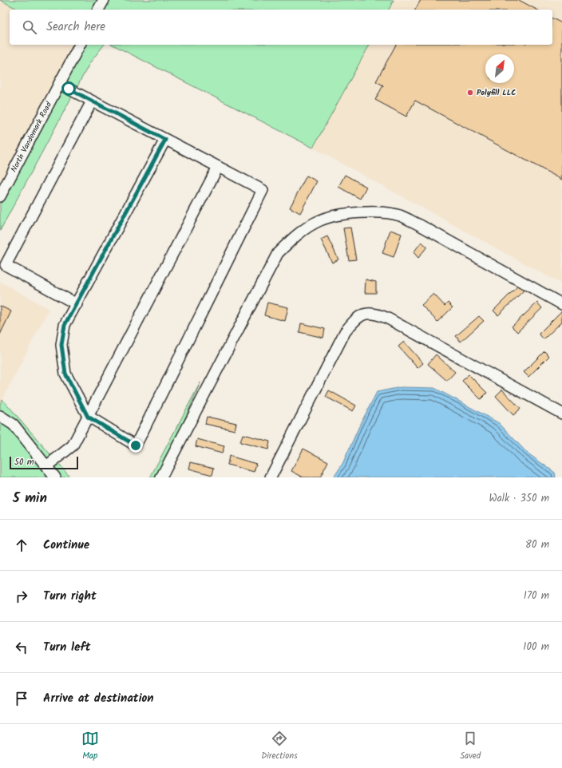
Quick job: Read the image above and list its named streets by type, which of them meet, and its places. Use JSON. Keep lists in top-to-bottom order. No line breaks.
{"streets":{"street":["North Vandemark Road"]},"places":["Polyfill LLC"],"scale_bar":"50 m","north":"top right","page":{"search":"Search here","scale":"50 m","heading":["5 min","Walk · 350 m"],"list":[["Continue","80 m"],["Turn right","170 m"],["Turn left","100 m"],"Arrive at destination"],"nav":["Map","Directions","Saved"]}}
